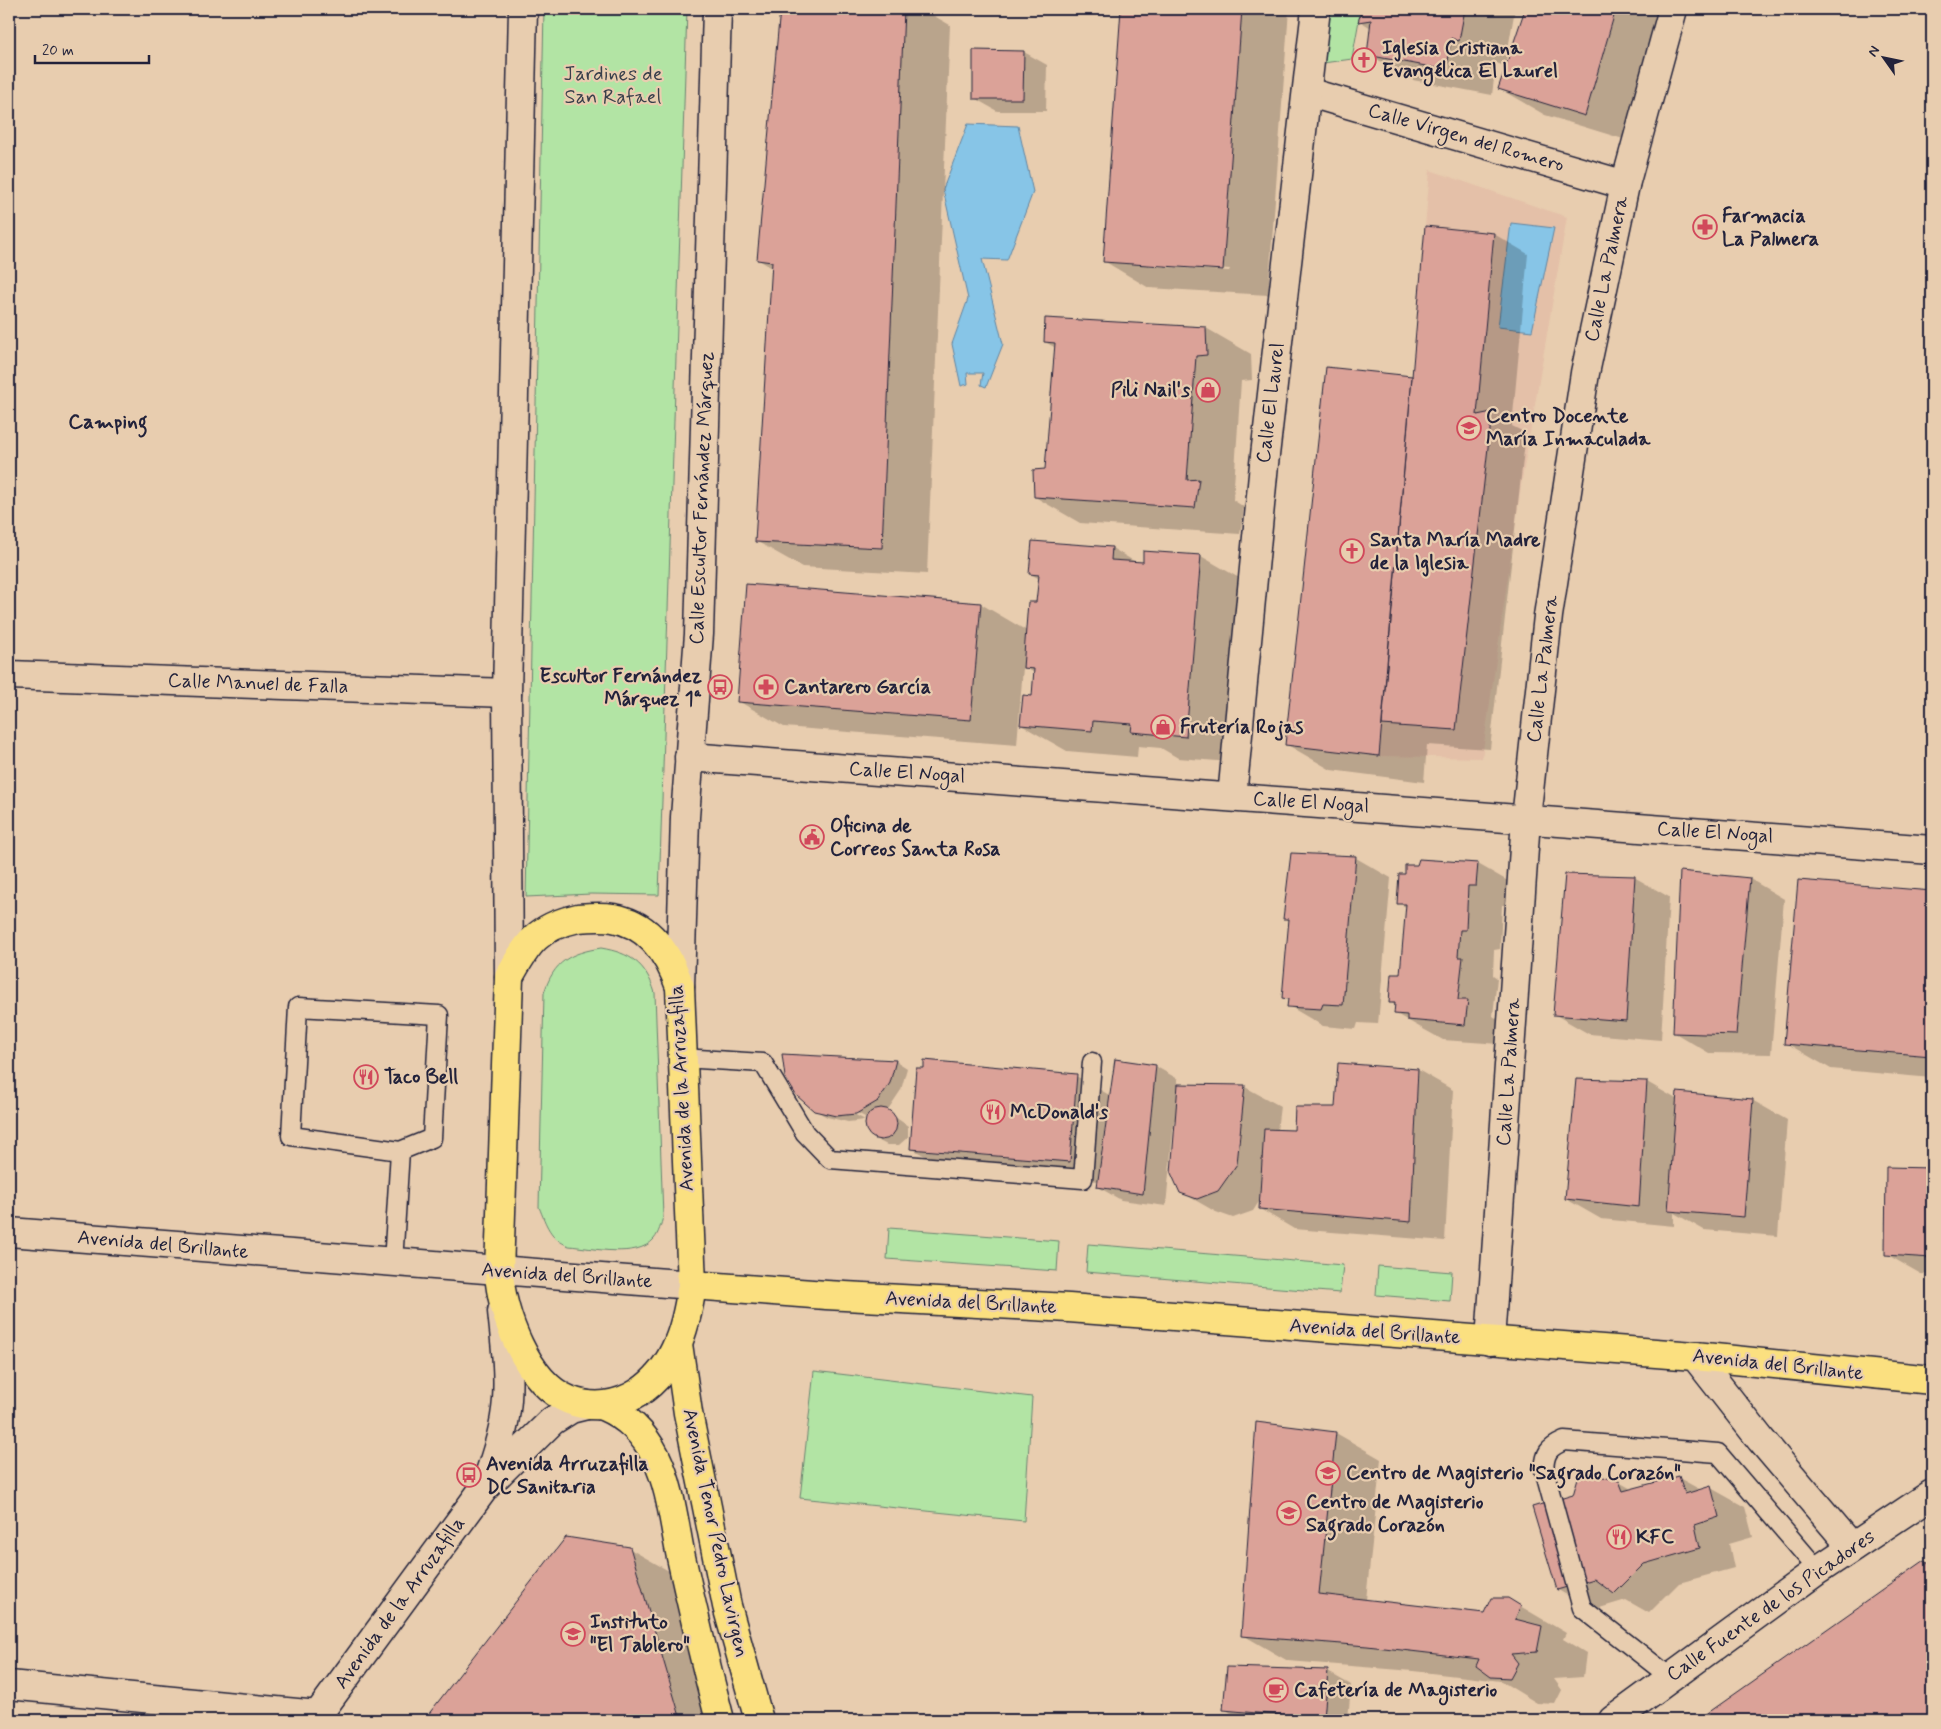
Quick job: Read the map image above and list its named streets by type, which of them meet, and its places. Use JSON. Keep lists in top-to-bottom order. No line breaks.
{"streets":{"main road":["Avenida de la Arruzafilla","Avenida del Brillante","Avenida Tenor Pedro Lavirgen"],"street":["Calle Virgen del Romero","Calle La Palmera","Calle El Laurel","Calle Escultor Fernández Márquez","Calle Manuel de Falla","Calle El Nogal","Calle Fuente de los Picadores"]},"crossings":[["Calle Virgen del Romero","Calle La Palmera"],["Calle Virgen del Romero","Calle El Laurel"],["Calle La Palmera","Calle El Nogal"],["Calle La Palmera","Avenida del Brillante"],["Calle El Laurel","Calle El Nogal"],["Calle Escultor Fernández Márquez","Calle El Nogal"],["Calle Escultor Fernández Márquez","Avenida de la Arruzafilla"],["Avenida de la Arruzafilla","Avenida del Brillante"],["Avenida de la Arruzafilla","Avenida Tenor Pedro Lavirgen"]],"districts":["Camping"],"parks":["Jardines de San Rafael"],"places":{"church":["Iglesia Cristiana Evangélica El Laurel","Santa María Madre de la Iglesia"],"pharmacy":["Farmacia La Palmera","Cantarero García"],"shop":["Pili Nail's","Frutería Rojas"],"school or university":["Centro Docente María Inmaculada","Centro de Magisterio \"Sagrado Corazón\"","Centro de Magisterio Sagrado Corazón","Instituto \"El Tablero\""],"bus stop":["Escultor Fernández Márquez 1ª","Avenida Arruzafilla DC Sanitaria"],"public building":["Oficina de Correos Santa Rosa"],"restaurant":["Taco Bell","McDonald's","KFC"],"cafe":["Cafetería de Magisterio"]},"scale_bar":"20 m","north":"top left"}
